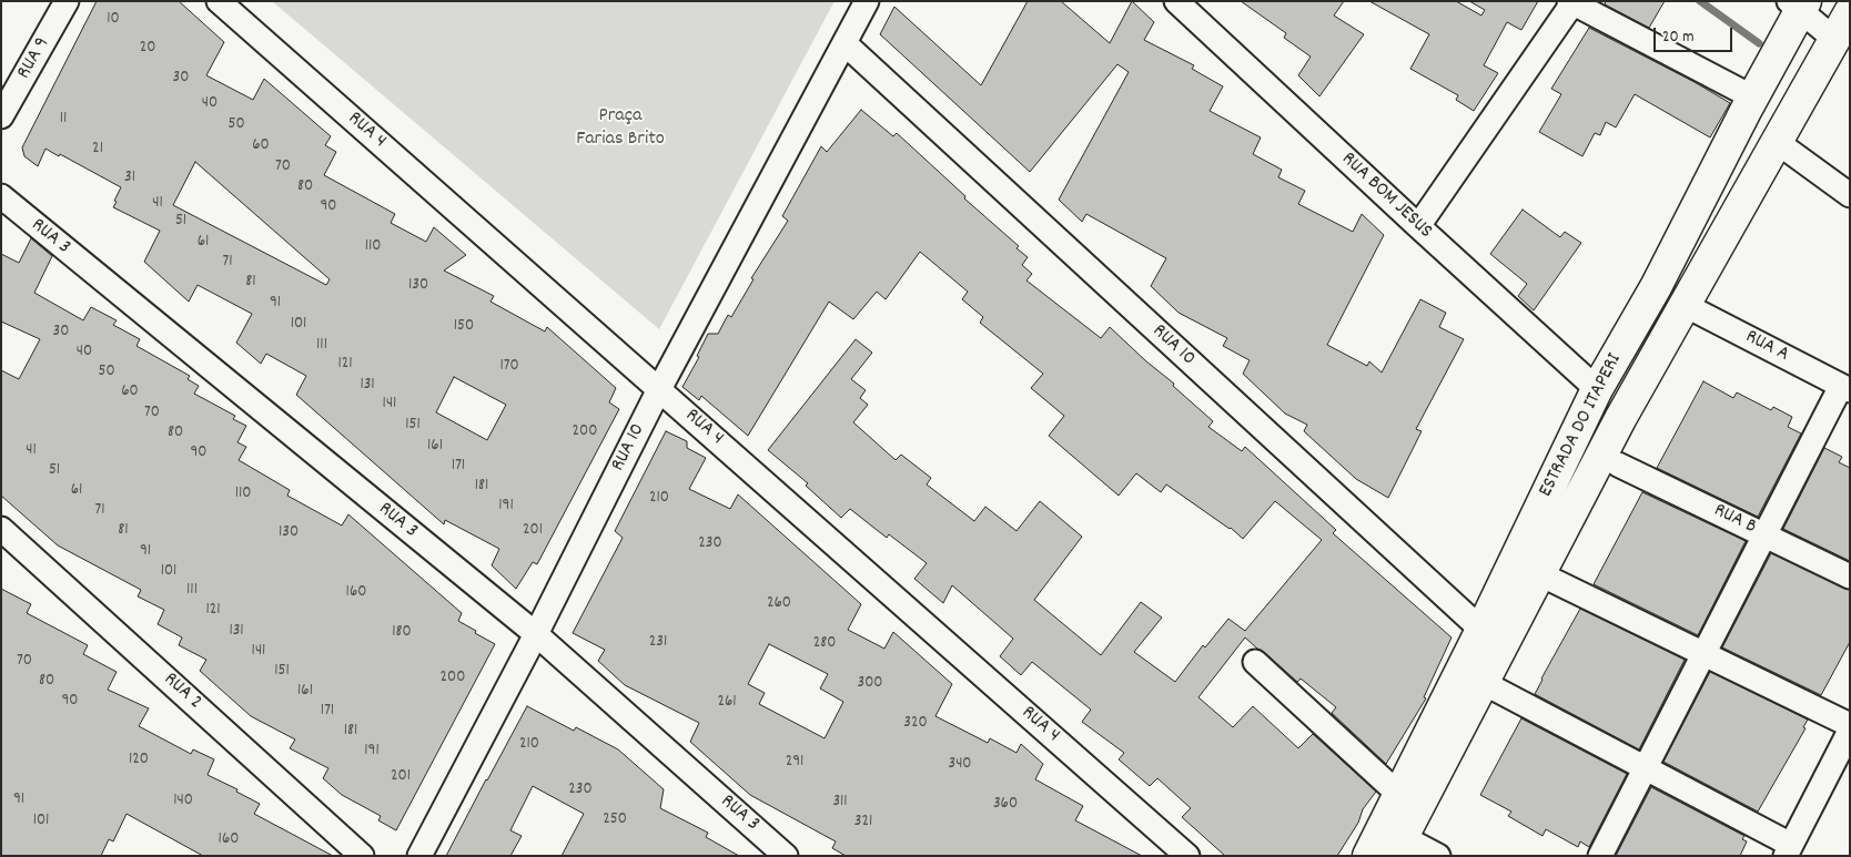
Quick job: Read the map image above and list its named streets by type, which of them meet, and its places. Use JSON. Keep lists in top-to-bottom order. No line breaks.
{"streets":{"street":["RUA 9","RUA 4","RUA BOM JESUS","RUA 3","RUA 10","RUA A","ESTRADA DO ITAPERI","RUA B","RUA 2"]},"crossings":[["RUA 4","RUA 10"],["RUA BOM JESUS","ESTRADA DO ITAPERI"],["RUA 3","RUA 10"],["RUA 10","ESTRADA DO ITAPERI"],["RUA A","ESTRADA DO ITAPERI"]],"parks":["Praça Farias Brito"],"house_numbers":["10","20","30","40","11","50","60","21","70","31","80","41","90","51","61","110","71","81","130","91","101","150","30","111","40","121","170","50","131","60","141","70","151","200","80","161","41","90","171","51","181","61","110","210","191","71","81","201","130","230","91","101","111","160","260","121","131","180","231","280","141","70","151","200","80","300","161","90","261","171","320","181","210","191","120","291","340","201","230","91","140","311","360","250","101","321","160"],"scale_bar":"20 m"}
